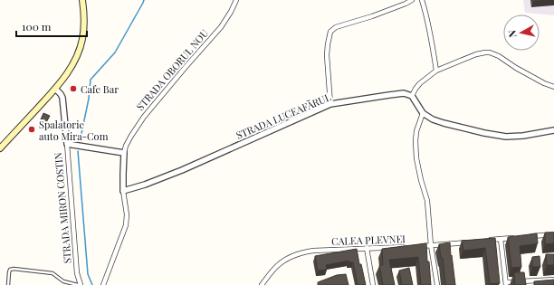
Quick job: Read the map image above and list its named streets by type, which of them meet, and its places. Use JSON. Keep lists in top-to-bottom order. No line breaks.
{"streets":{"street":["STRADA OBORUL NOU","STRADA LUCEAFĂRUL","STRADA MIRON COSTIN","CALEA PLEVNEI"]},"crossings":[["STRADA OBORUL NOU","STRADA LUCEAFĂRUL"]],"places":["Cafe Bar","Spalatorie auto Mira-Com"],"scale_bar":"100 m","north":"left"}
